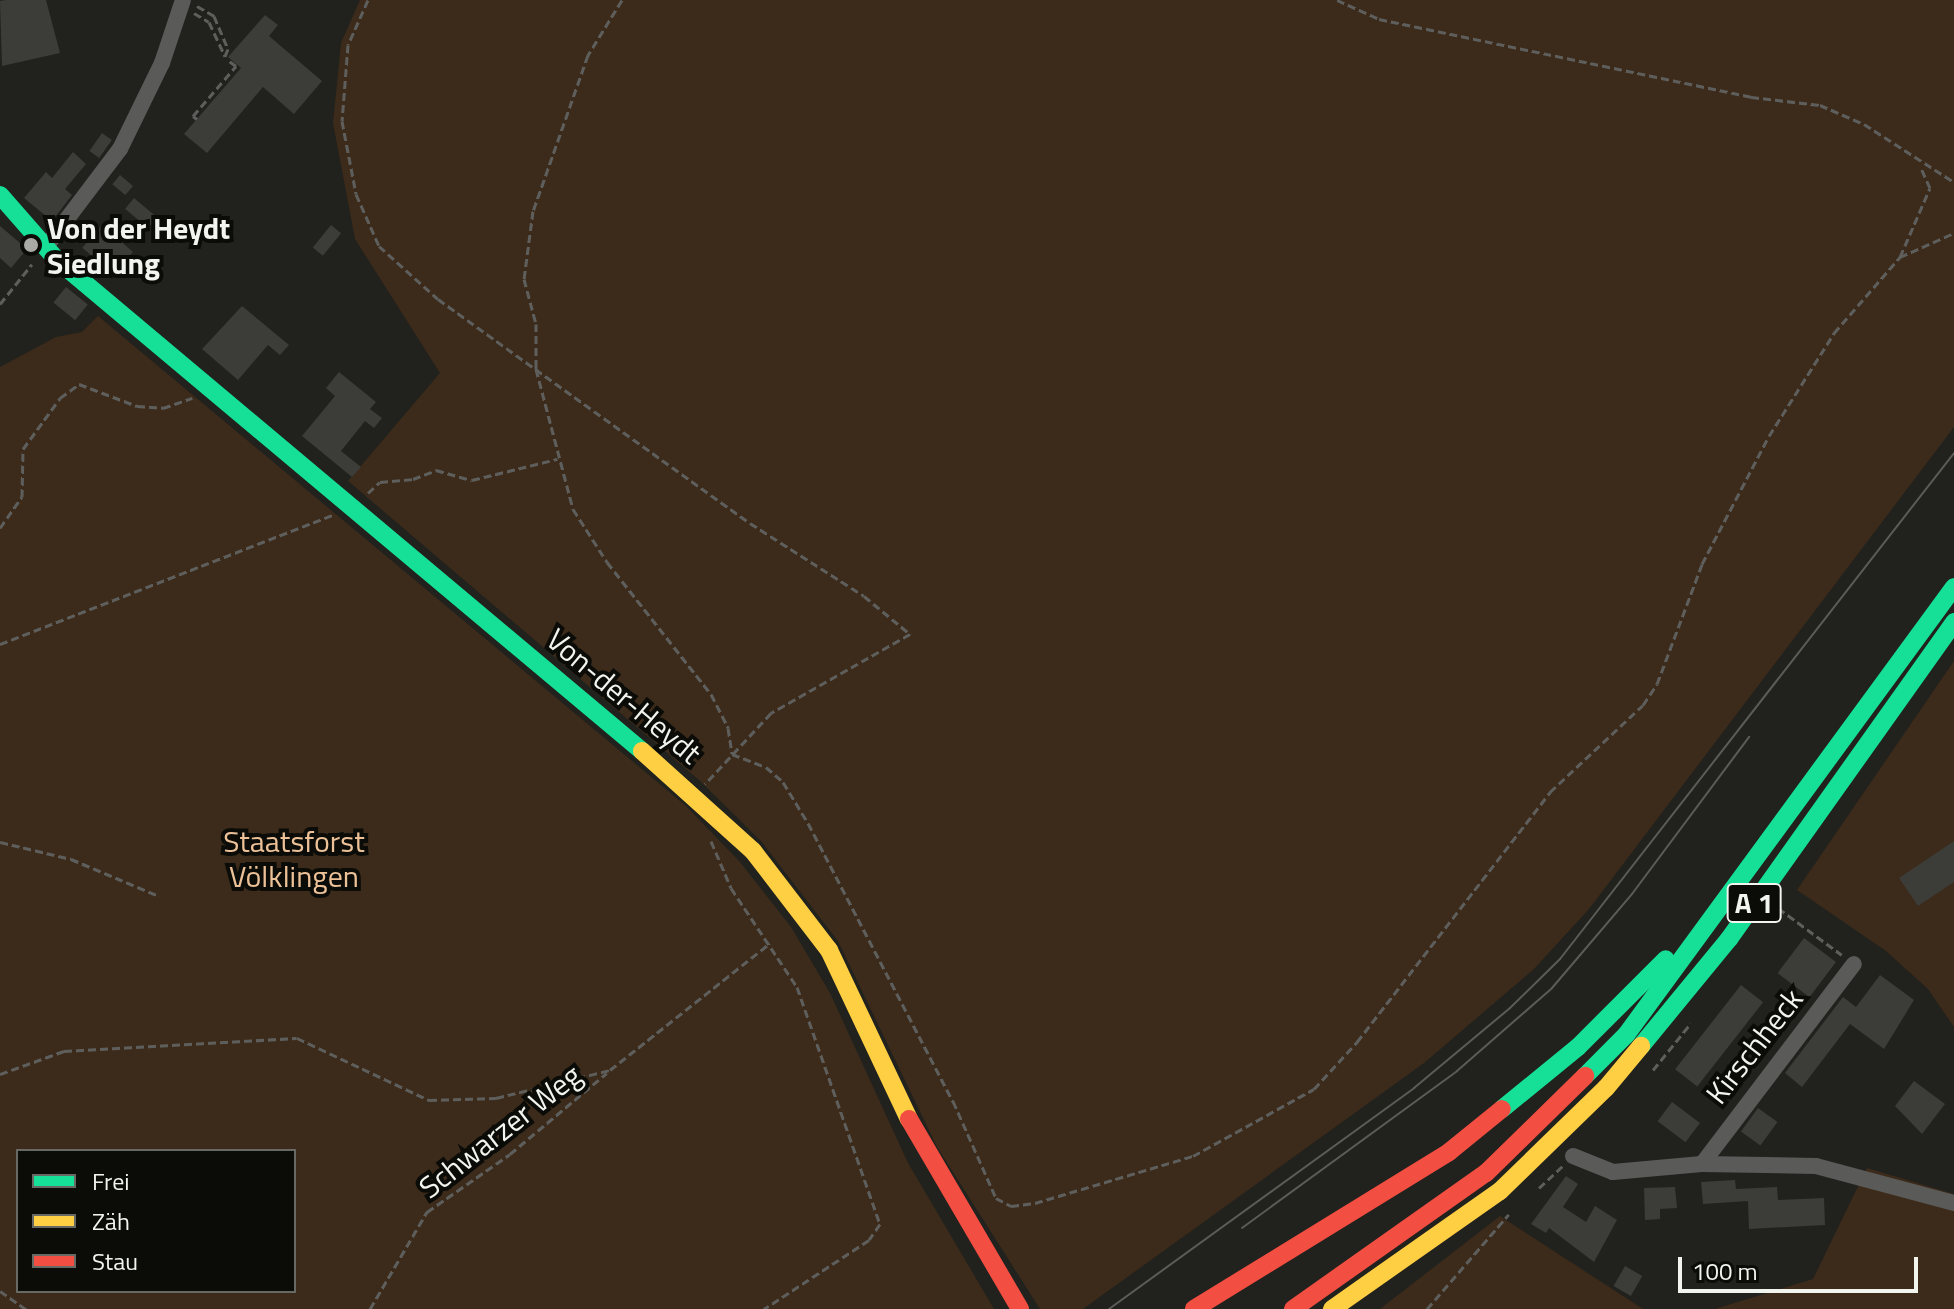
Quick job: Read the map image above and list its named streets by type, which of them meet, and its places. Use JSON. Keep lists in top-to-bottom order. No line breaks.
{"streets":{"main road":["Von-der-Heydt","A 1"],"street":["Kirschheck"],"path":["Schwarzer Weg"]},"parks":["Staatsforst Völklingen"],"places":["Von der Heydt Siedlung"],"legend":["Frei","Zäh","Stau"],"scale_bar":"100 m"}
